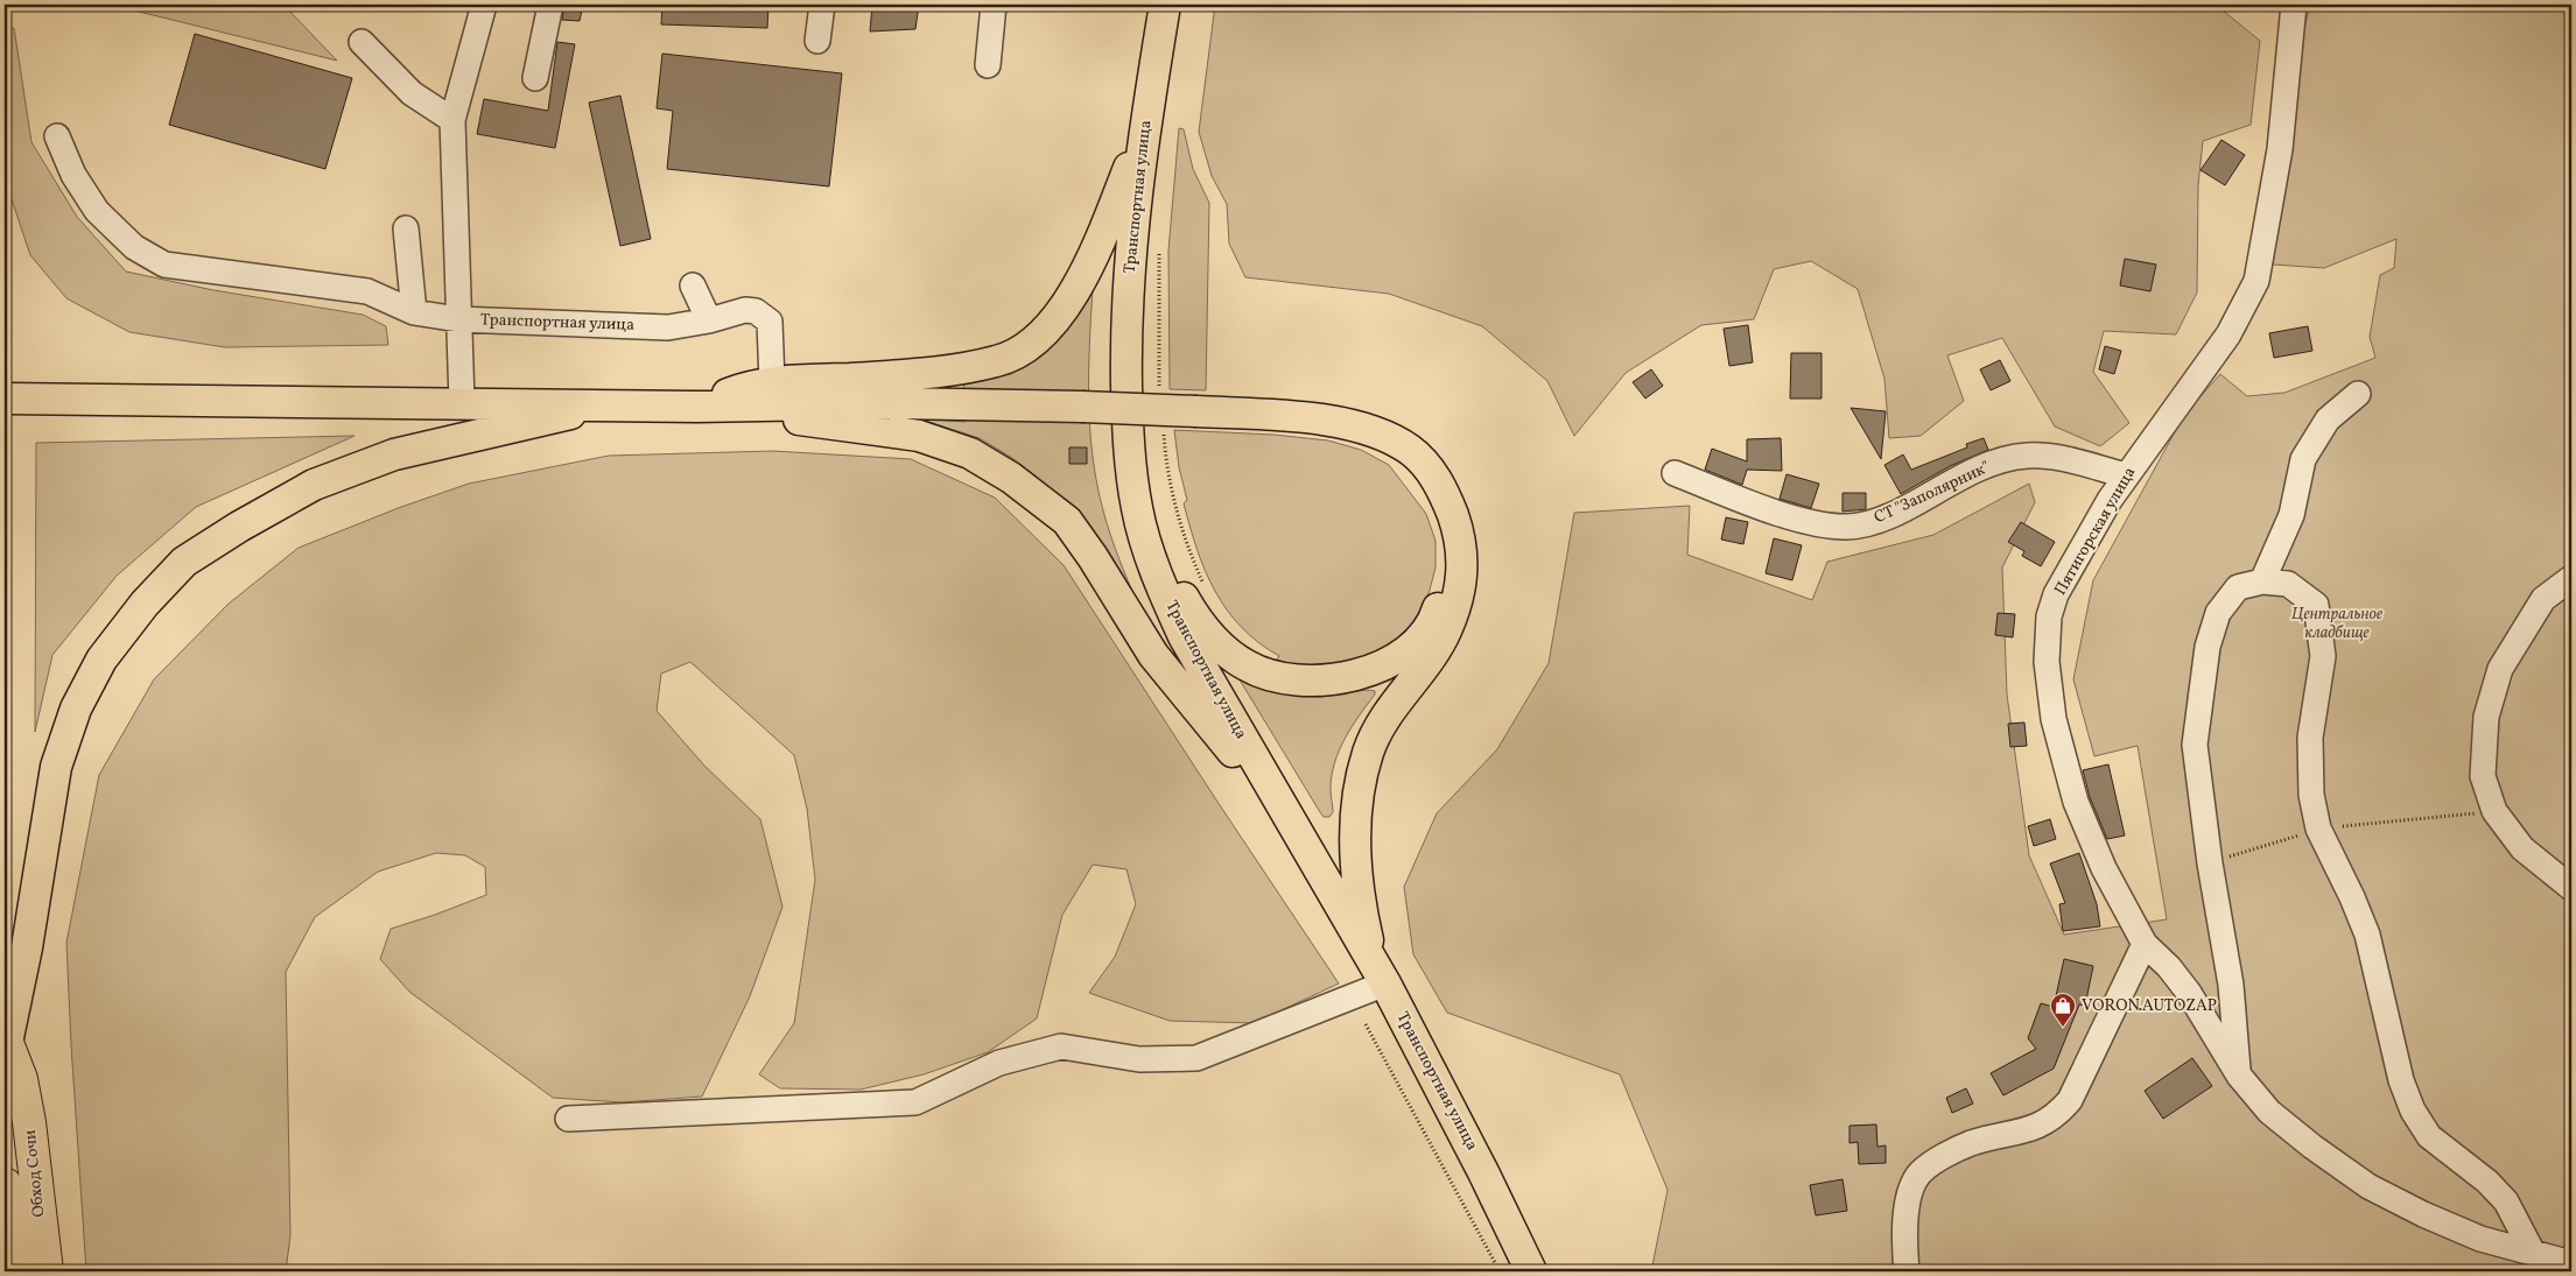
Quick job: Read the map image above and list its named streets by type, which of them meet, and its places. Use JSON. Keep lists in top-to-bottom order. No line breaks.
{"streets":{"highway":["Обход Сочи"],"main road":["Транспортная улица"],"street":["СТ \"Заполярник\"","Пятигорская улица"]},"crossings":[["СТ \"Заполярник\"","Пятигорская улица"]],"parks":["Центральное кладбище"],"places":{"shop":["VORON.AUTOZAP"]}}
